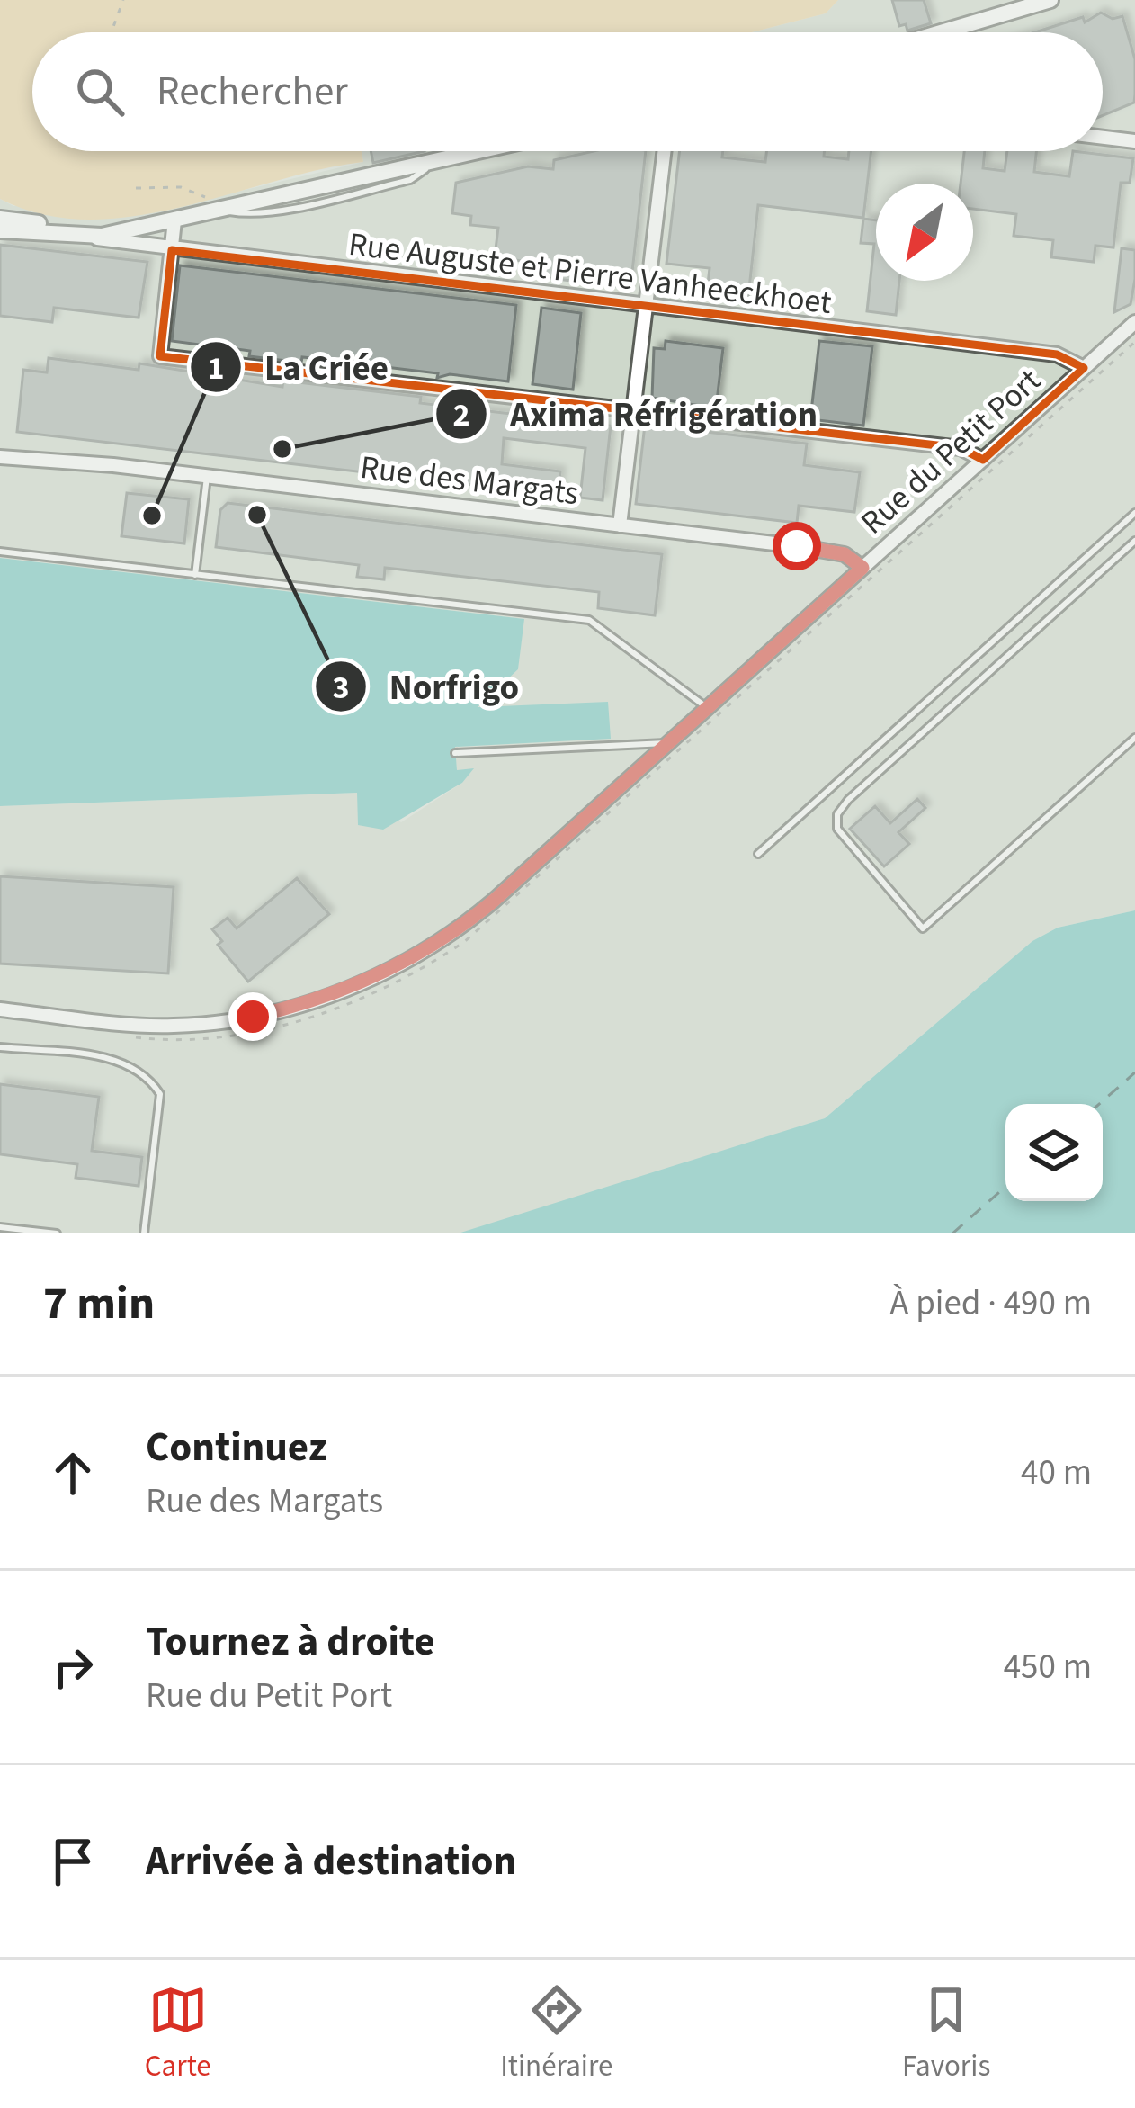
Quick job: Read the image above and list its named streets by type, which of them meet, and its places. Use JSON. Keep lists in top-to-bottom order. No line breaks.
{"streets":{"street":["Rue Auguste et Pierre Vanheeckhoet","Rue du Petit Port","Rue des Margats"]},"crossings":[["Rue Auguste et Pierre Vanheeckhoet","Rue du Petit Port"],["Rue du Petit Port","Rue des Margats"]],"places":["Axima Réfrigération","Norfrigo","La Criée"],"north":"bottom left","page":{"search":"Rechercher","heading":["7 min","À pied · 490 m"],"list":[["Continuez","Rue des Margats","40 m"],["Tournez à droite","Rue du Petit Port","450 m"],"Arrivée à destination"],"nav":["Carte","Itinéraire","Favoris"]}}
